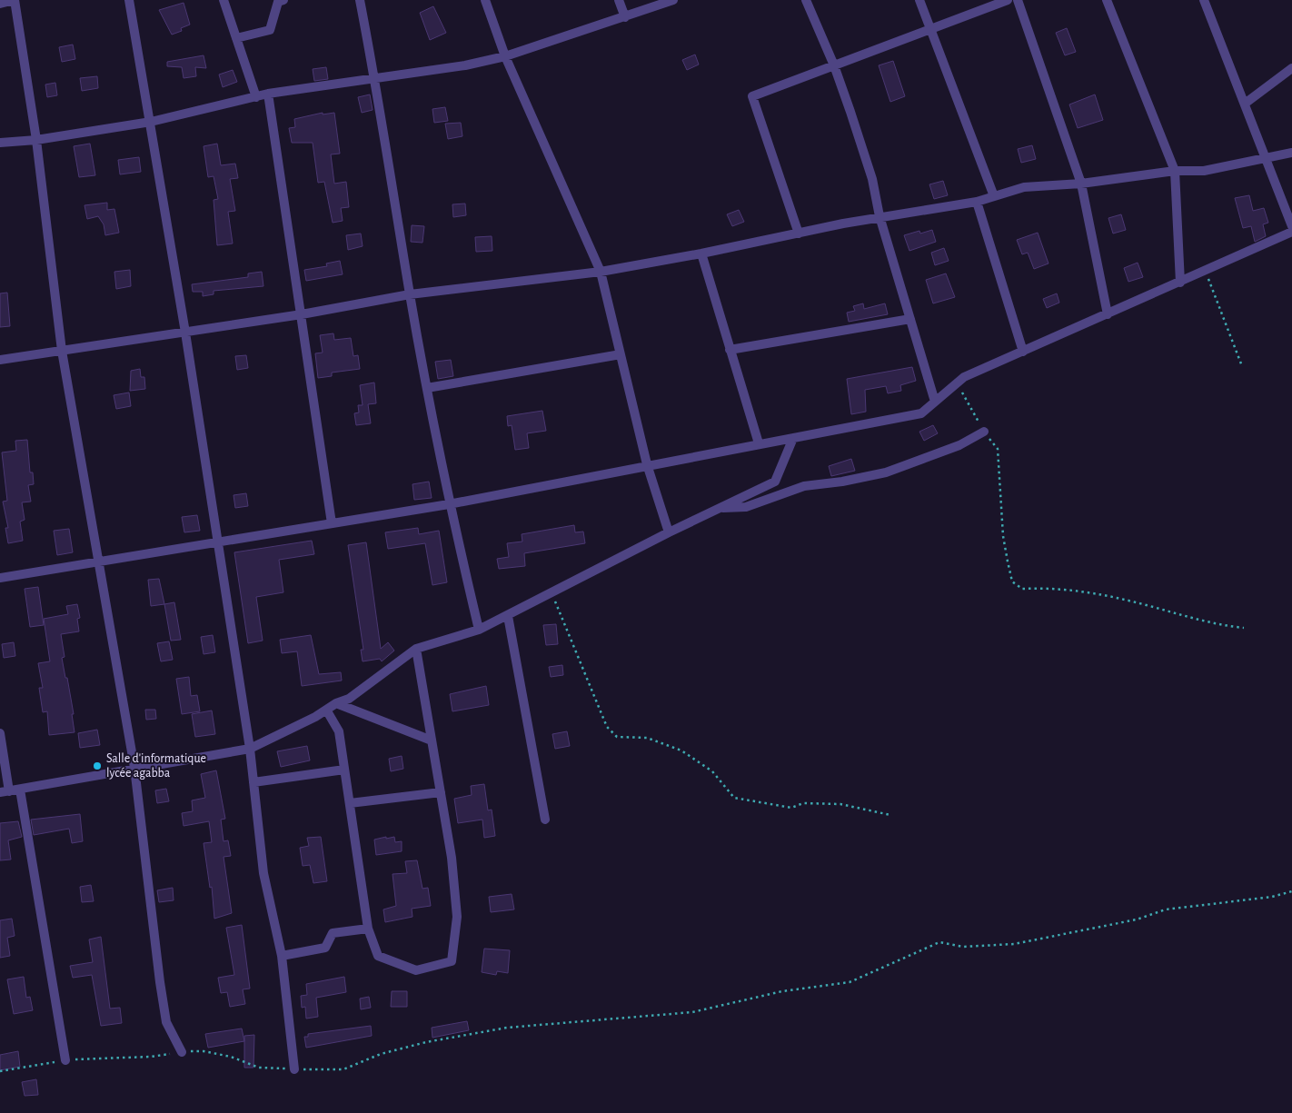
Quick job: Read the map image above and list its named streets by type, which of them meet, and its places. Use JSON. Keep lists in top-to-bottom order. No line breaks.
{"places":["Salle d'informatique lycée agabba"]}
